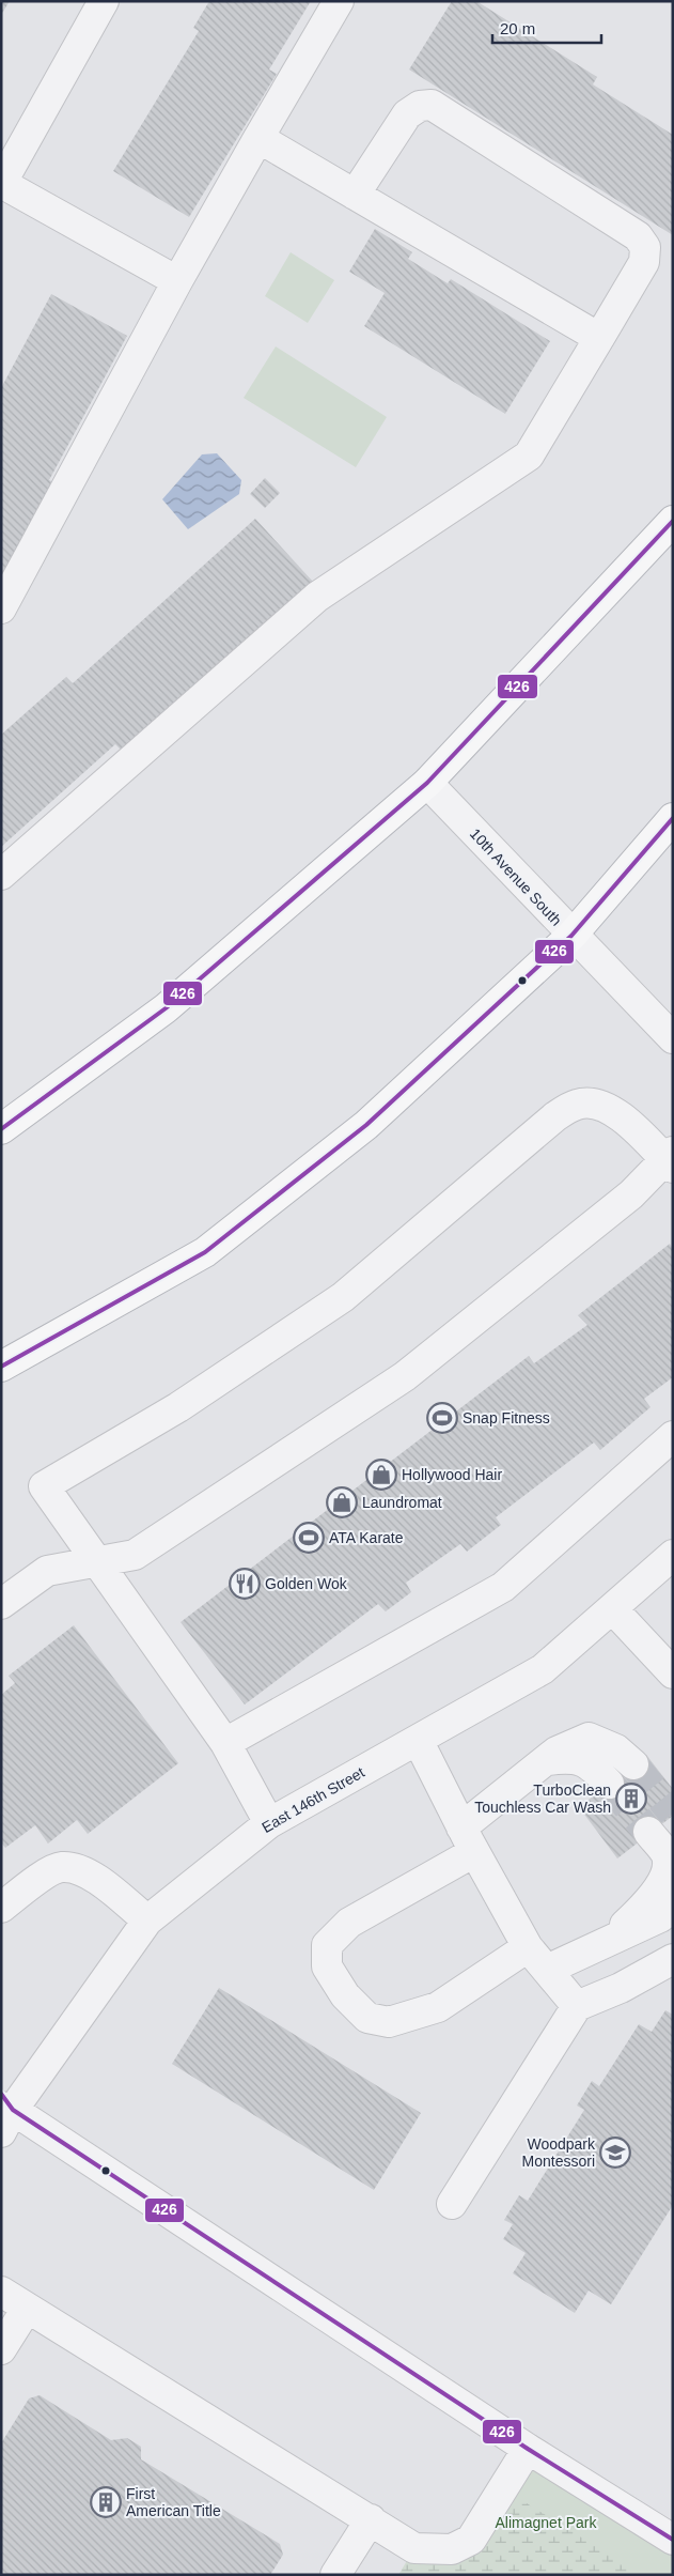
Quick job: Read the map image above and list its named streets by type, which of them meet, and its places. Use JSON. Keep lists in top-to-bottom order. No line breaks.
{"streets":{"street":["10th Avenue South","East 146th Street"]},"parks":["Alimagnet Park"],"places":{"sports":["Snap Fitness","ATA Karate"],"shop":["Hollywood Hair","Laundromat"],"restaurant":["Golden Wok"],"building":["TurboClean Touchless Car Wash","First American Title"],"school or university":["Woodpark Montessori"]},"lines":["transit line 426"],"scale_bar":"20 m"}
